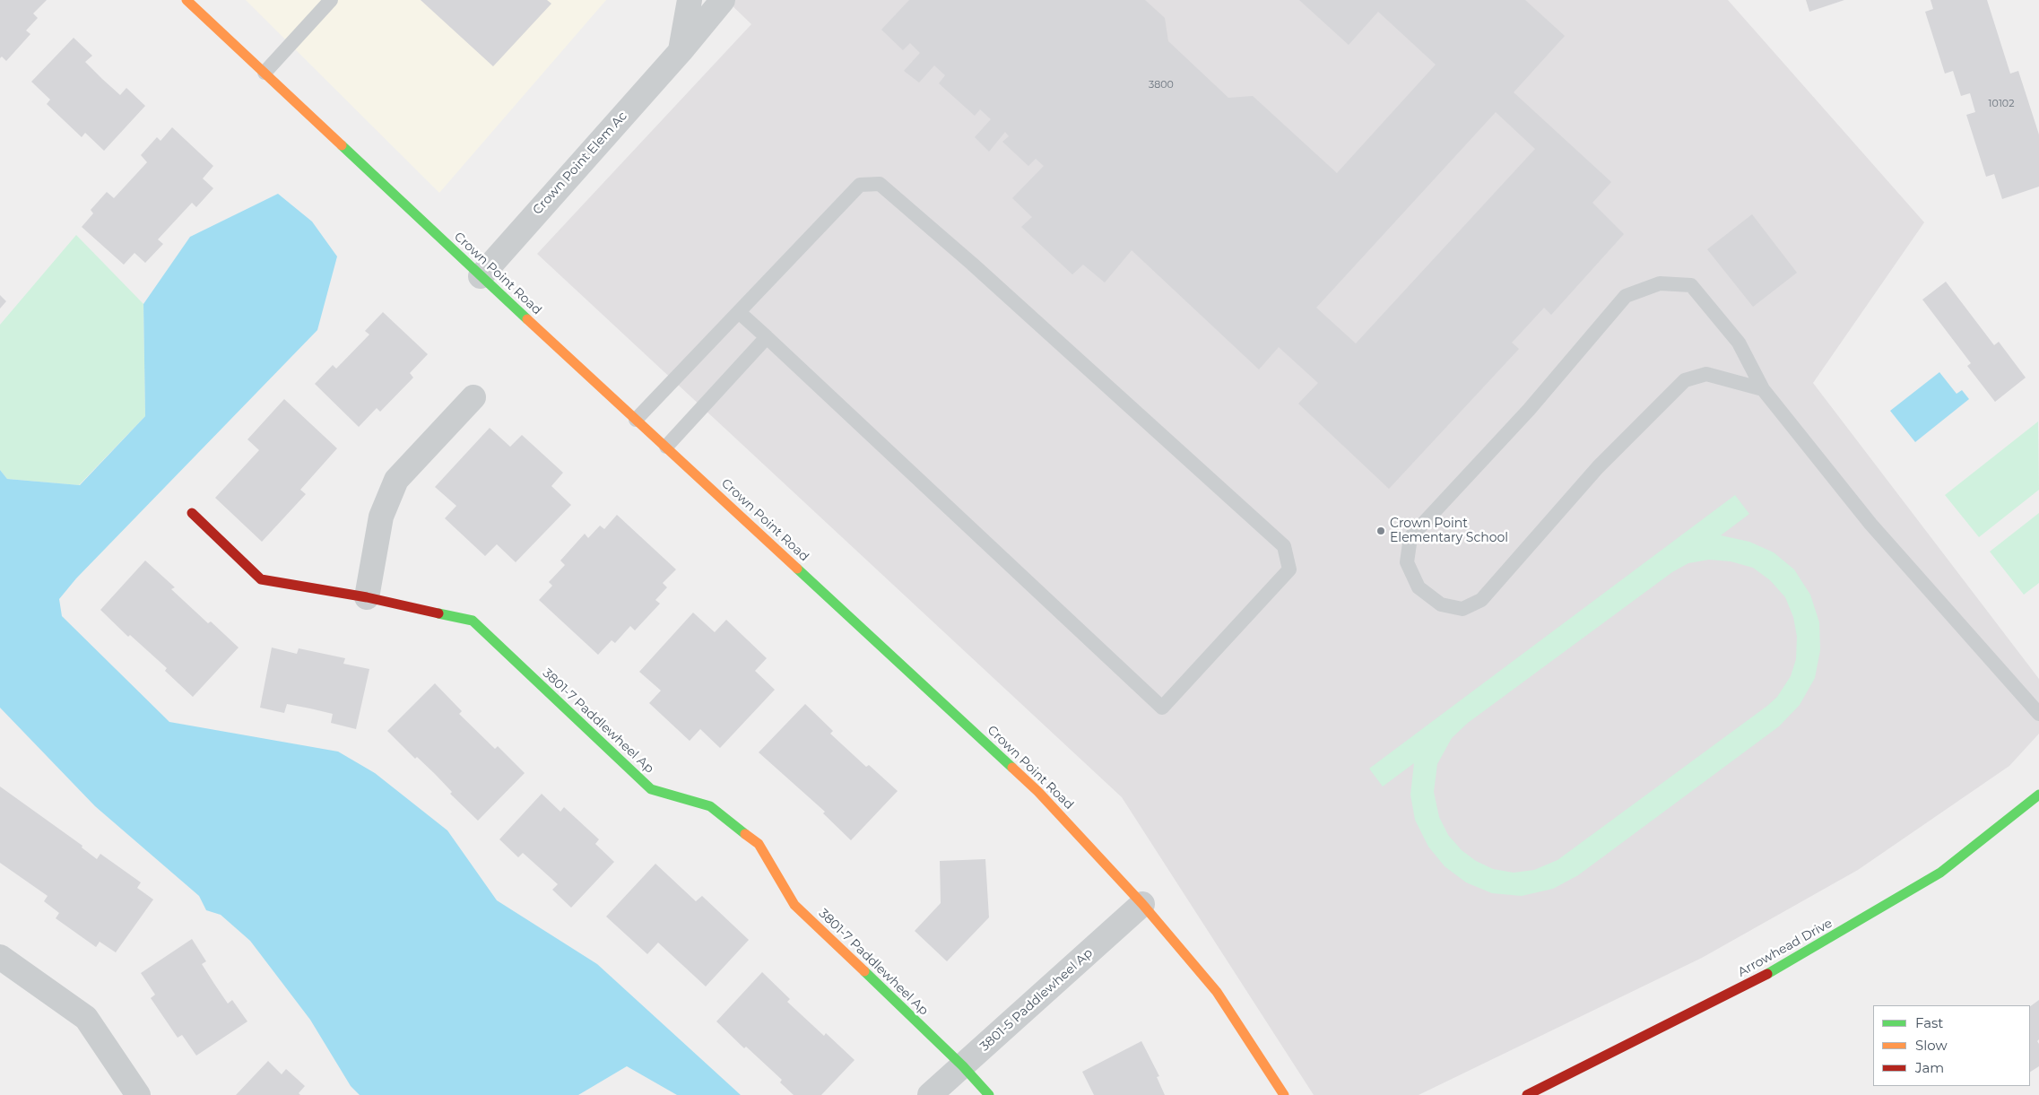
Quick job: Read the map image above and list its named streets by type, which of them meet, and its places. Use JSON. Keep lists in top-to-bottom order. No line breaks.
{"streets":{"street":["Crown Point Elem Ac","Crown Point Road","3801-7 Paddlewheel Ap","Arrowhead Drive","3801-5 Paddlewheel Ap"]},"crossings":[["Crown Point Elem Ac","Crown Point Road"],["Crown Point Road","3801-5 Paddlewheel Ap"],["3801-7 Paddlewheel Ap","3801-5 Paddlewheel Ap"]],"places":["Crown Point Elementary School"],"house_numbers":["3800","10102"],"legend":["Fast","Slow","Jam"]}
